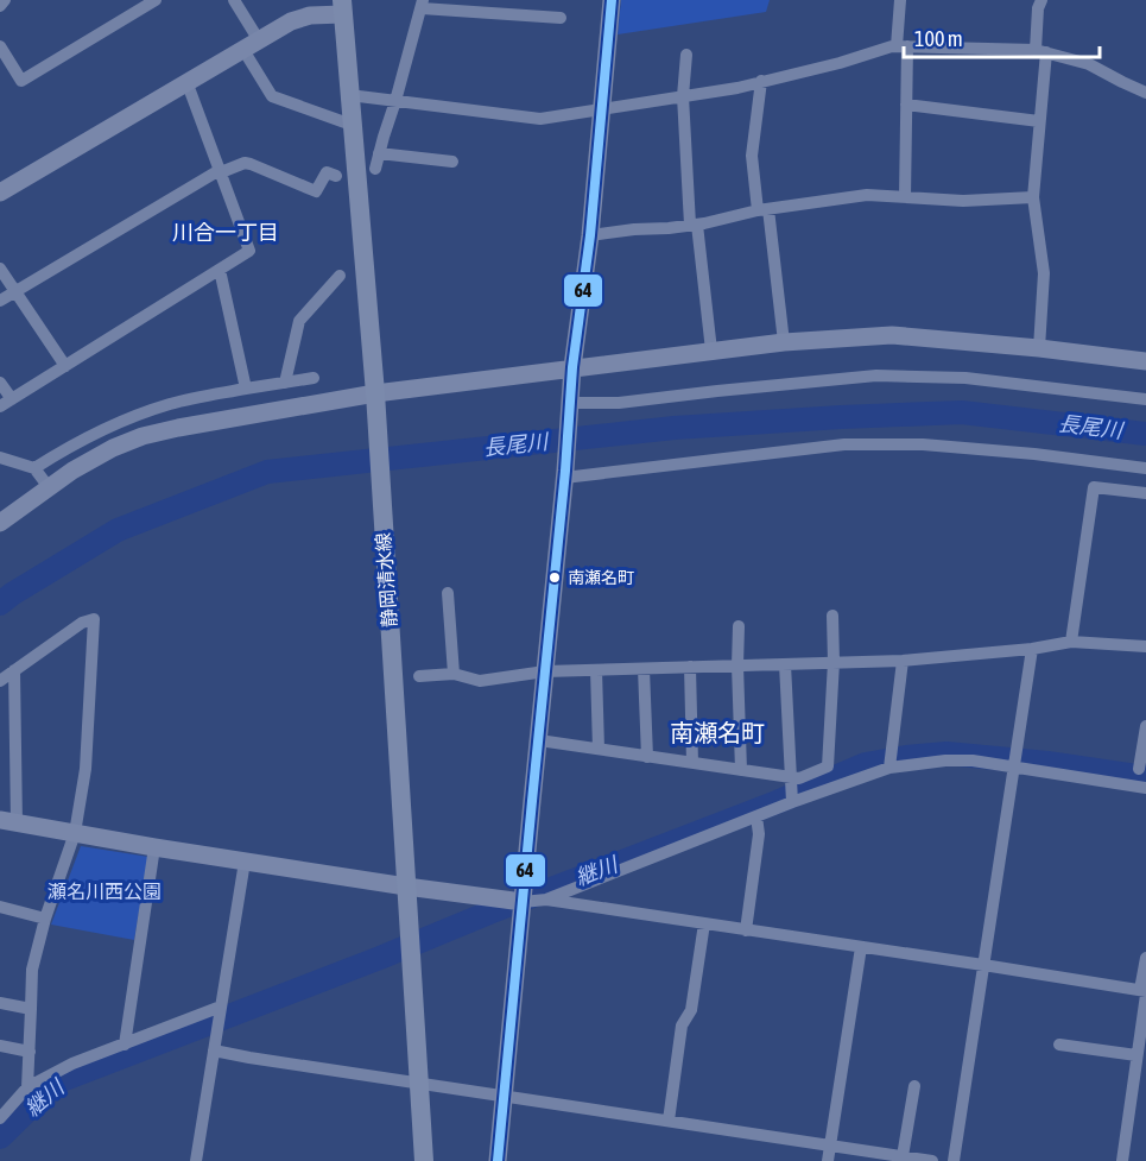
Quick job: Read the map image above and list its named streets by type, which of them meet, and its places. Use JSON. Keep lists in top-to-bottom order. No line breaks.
{"streets":{"main road":["静岡清水線"]},"districts":["川合一丁目","南瀬名町"],"water":["長尾川","継川"],"parks":["瀬名川西公園"],"places":["南瀬名町"],"lines":["transit line 64"],"scale_bar":"100 m"}
